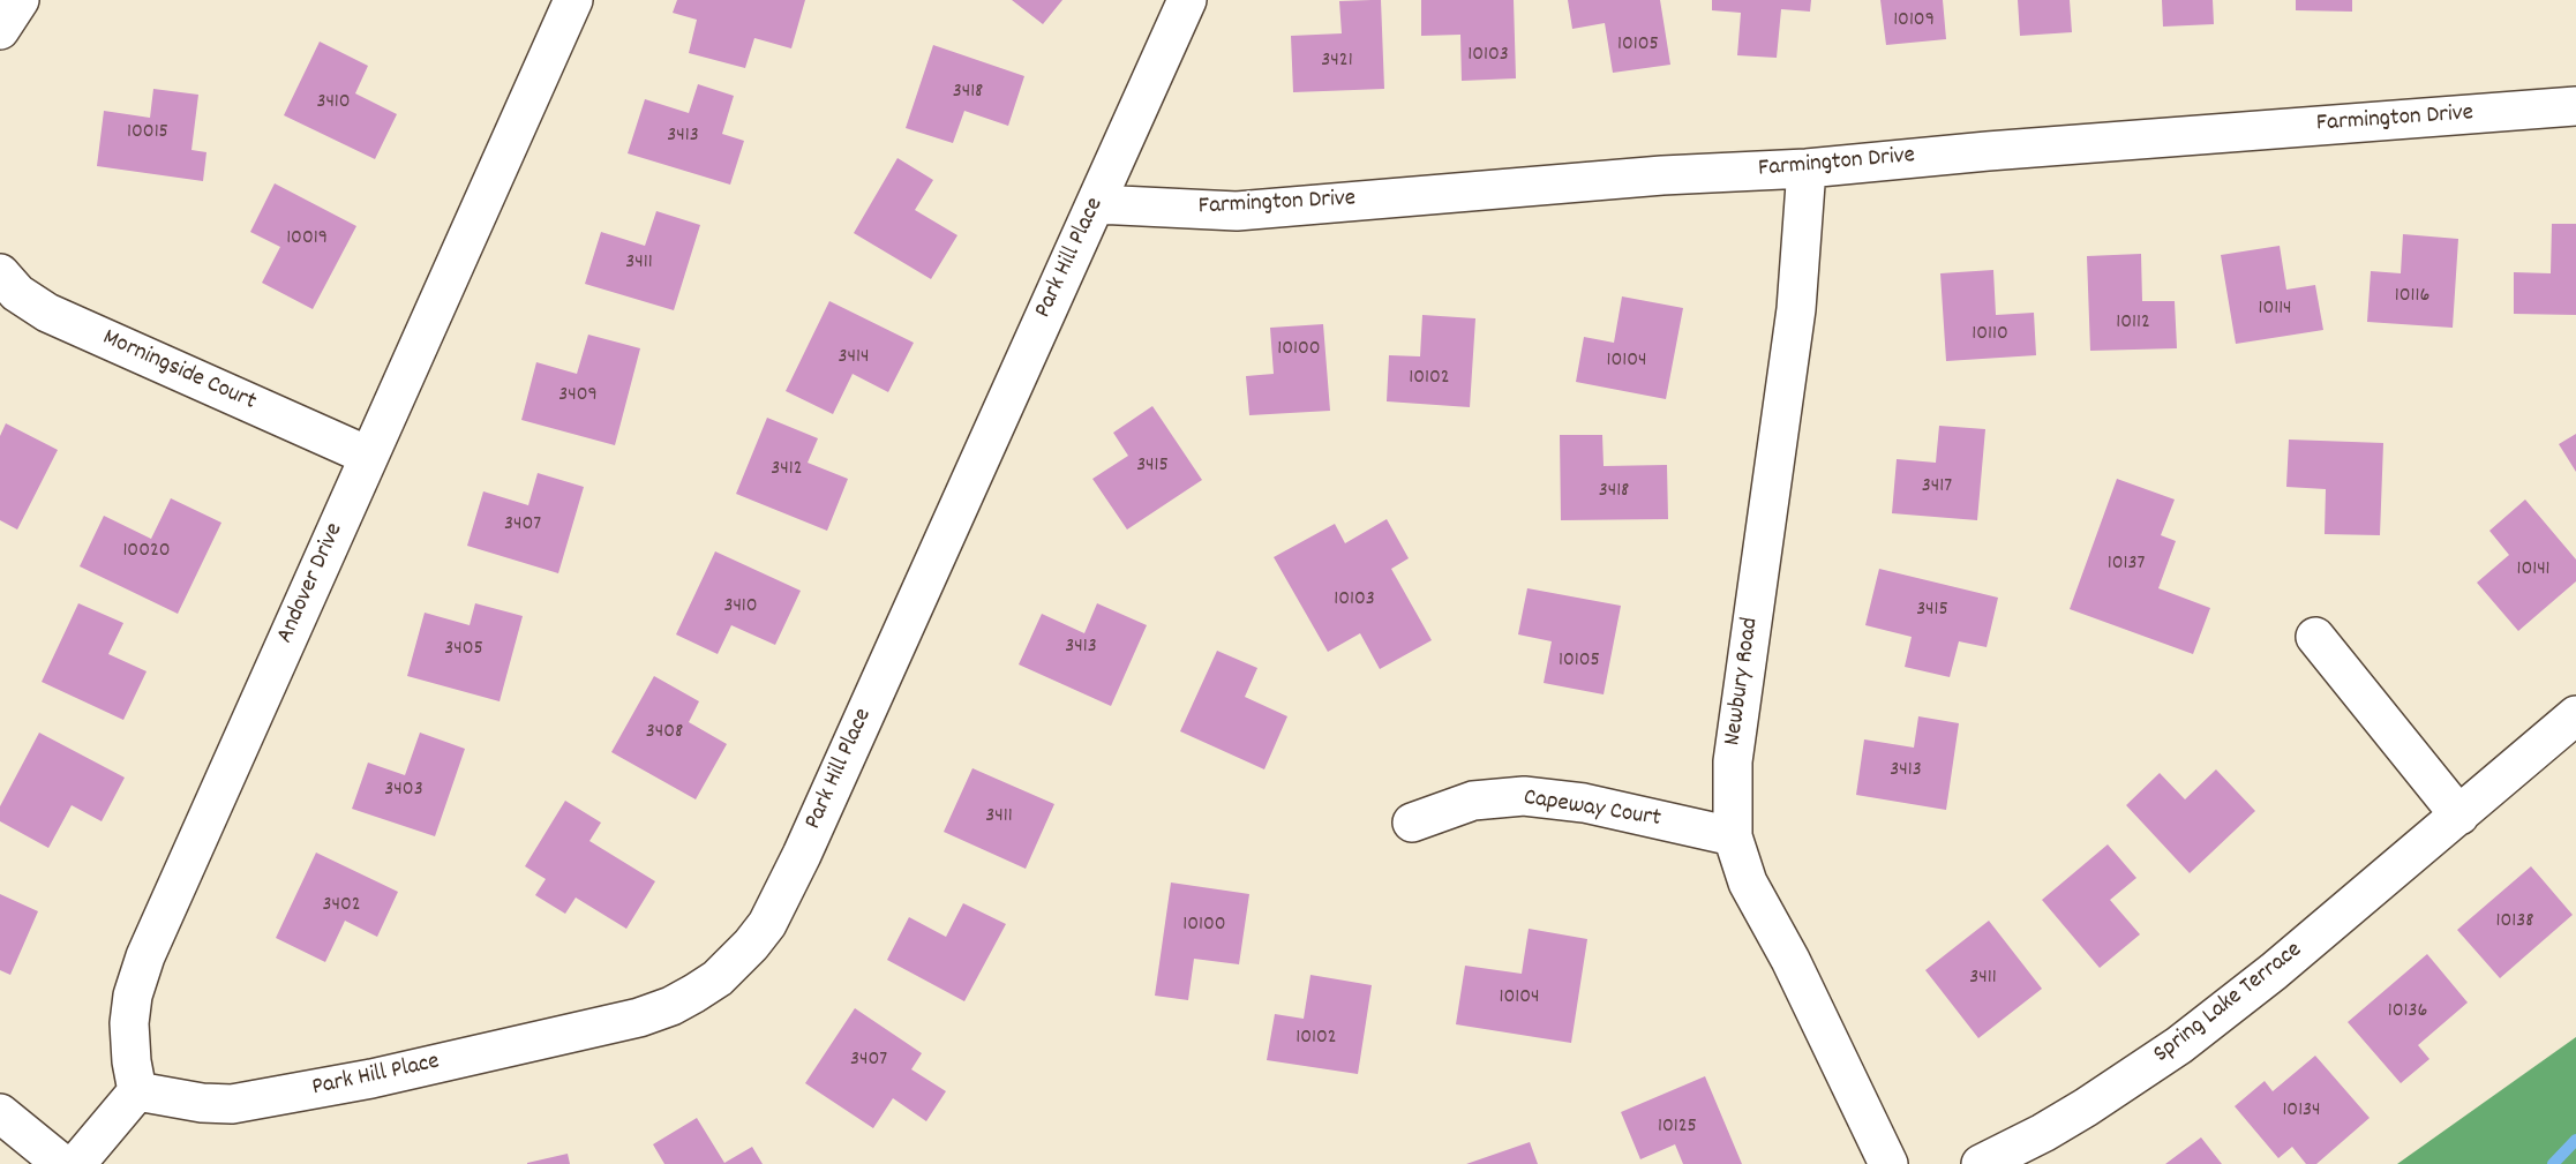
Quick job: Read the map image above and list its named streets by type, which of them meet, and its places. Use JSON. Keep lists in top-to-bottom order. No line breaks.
{"streets":{"street":["Farmington Drive","Park Hill Place","Morningside Court","Andover Drive","Newbury Road","Capeway Court","Spring Lake Terrace"]},"crossings":[["Farmington Drive","Park Hill Place"],["Farmington Drive","Newbury Road"],["Park Hill Place","Andover Drive"],["Morningside Court","Andover Drive"],["Newbury Road","Capeway Court"]],"house_numbers":["10109","10105","10103","3421","3418","3410","10015","3413","10019","3411","10116","10114","10112","10110","10100","3414","10104","10102","3409","3415","3412","3417","3418","3407","10020","10137","10141","10103","3410","3415","3413","3405","10105","3408","3413","3403","3411","3402","10138","10100","3411","10104","10136","10102","3407","10134","10125"]}
